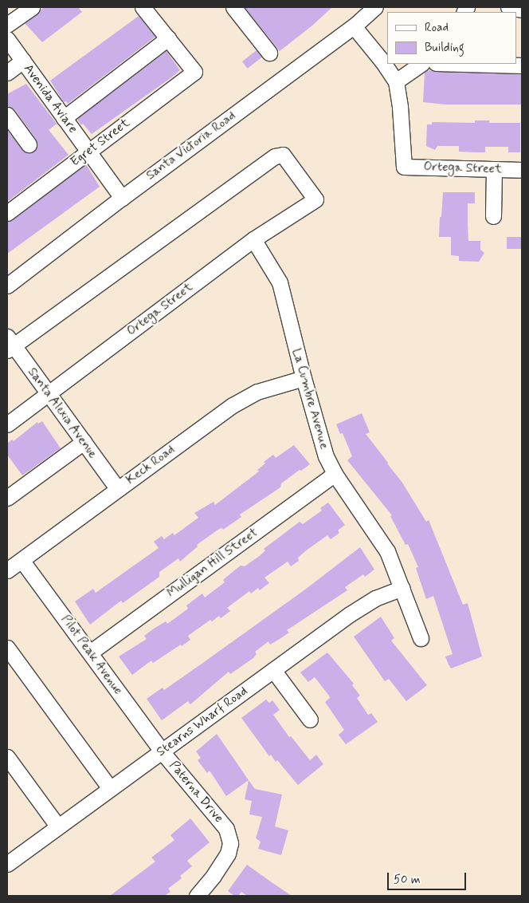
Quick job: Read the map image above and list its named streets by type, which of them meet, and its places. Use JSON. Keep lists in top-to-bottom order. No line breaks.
{"streets":{"street":["Avenida Aviare","Egret Street","Santa Victoria Road","Ortega Street","La Cumbre Avenue","Santa Alexia Avenue","Keck Road","Mulligan Hill Street","Pilot Peak Avenue","Stearns Wharf Road","Paterna Drive"]},"crossings":[["Avenida Aviare","Egret Street"],["Avenida Aviare","Santa Victoria Road"],["Ortega Street","La Cumbre Avenue"],["Ortega Street","Santa Alexia Avenue"],["La Cumbre Avenue","Keck Road"],["La Cumbre Avenue","Mulligan Hill Street"],["La Cumbre Avenue","Stearns Wharf Road"],["Santa Alexia Avenue","Keck Road"],["Keck Road","Pilot Peak Avenue"],["Mulligan Hill Street","Pilot Peak Avenue"],["Pilot Peak Avenue","Stearns Wharf Road"],["Pilot Peak Avenue","Paterna Drive"],["Stearns Wharf Road","Paterna Drive"]],"legend":["Road","Building"],"scale_bar":"50 m"}
